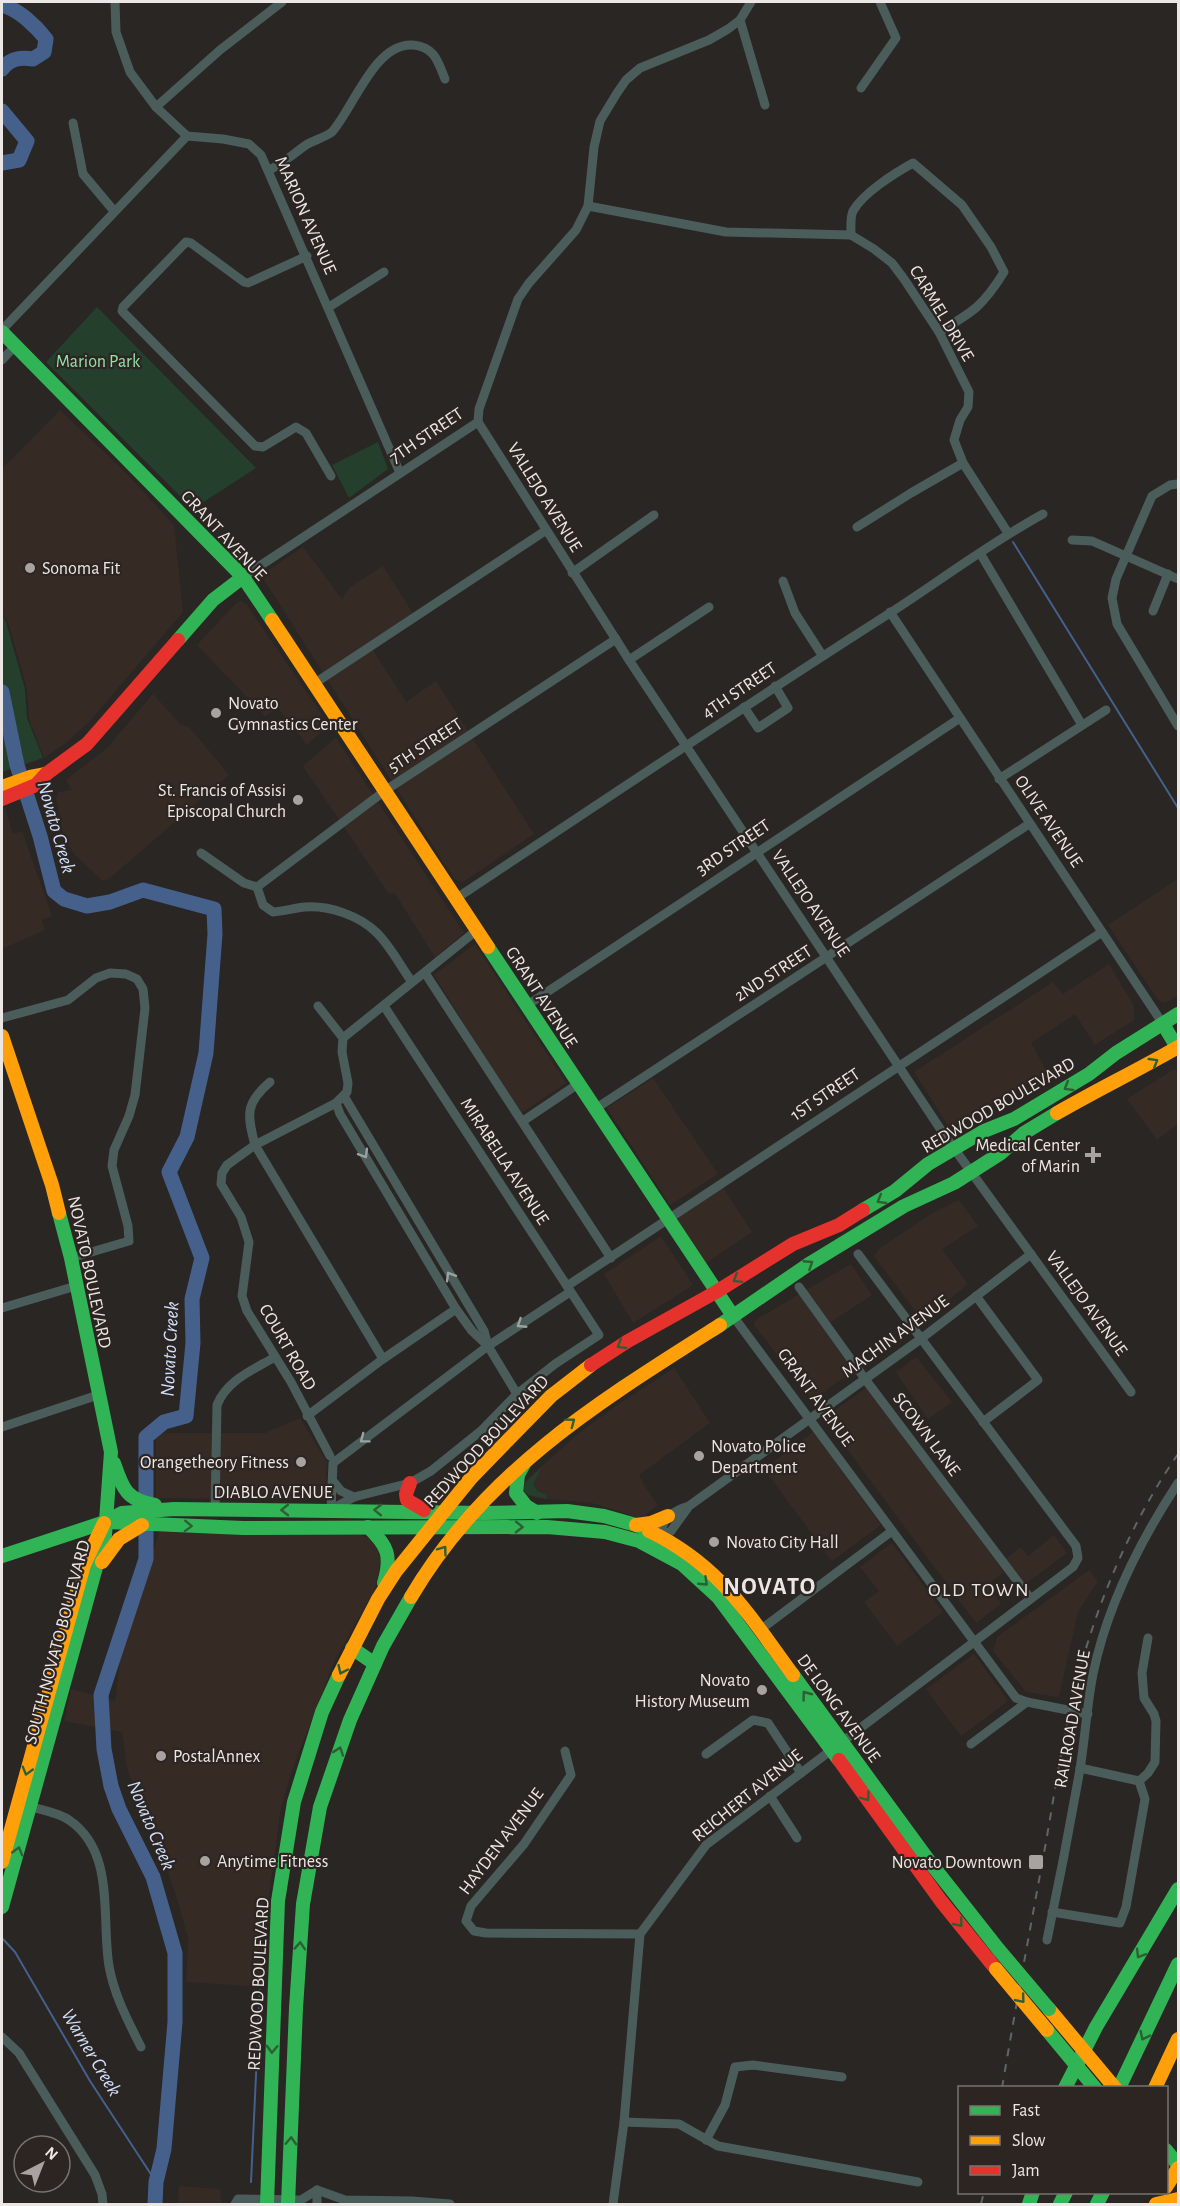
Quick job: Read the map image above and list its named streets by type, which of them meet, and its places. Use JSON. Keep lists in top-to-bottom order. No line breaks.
{"streets":{"main road":["7TH STREET","GRANT AVENUE","OLIVE AVENUE","REDWOOD BOULEVARD","NOVATO BOULEVARD","DIABLO AVENUE","SOUTH NOVATO BOULEVARD","DE LONG AVENUE"],"street":["MARION AVENUE","CARMEL DRIVE","VALLEJO AVENUE","4TH STREET","5TH STREET","3RD STREET","2ND STREET","1ST STREET","MIRABELLA AVENUE","MACHIN AVENUE","COURT ROAD","SCOWN LANE","RAILROAD AVENUE","REICHERT AVENUE","HAYDEN AVENUE"]},"crossings":[["MARION AVENUE","7TH STREET"],["CARMEL DRIVE","4TH STREET"],["7TH STREET","VALLEJO AVENUE"],["7TH STREET","GRANT AVENUE"],["VALLEJO AVENUE","4TH STREET"],["VALLEJO AVENUE","5TH STREET"],["VALLEJO AVENUE","3RD STREET"],["VALLEJO AVENUE","2ND STREET"],["VALLEJO AVENUE","1ST STREET"],["VALLEJO AVENUE","REDWOOD BOULEVARD"],["VALLEJO AVENUE","MACHIN AVENUE"],["GRANT AVENUE","4TH STREET"],["GRANT AVENUE","5TH STREET"],["GRANT AVENUE","3RD STREET"],["GRANT AVENUE","2ND STREET"],["GRANT AVENUE","1ST STREET"],["GRANT AVENUE","REDWOOD BOULEVARD"],["GRANT AVENUE","MACHIN AVENUE"],["GRANT AVENUE","REICHERT AVENUE"],["4TH STREET","OLIVE AVENUE"],["OLIVE AVENUE","3RD STREET"],["OLIVE AVENUE","2ND STREET"],["OLIVE AVENUE","1ST STREET"],["OLIVE AVENUE","REDWOOD BOULEVARD"],["1ST STREET","MIRABELLA AVENUE"],["1ST STREET","COURT ROAD"],["REDWOOD BOULEVARD","DIABLO AVENUE"],["REDWOOD BOULEVARD","DE LONG AVENUE"],["NOVATO BOULEVARD","DIABLO AVENUE"],["NOVATO BOULEVARD","SOUTH NOVATO BOULEVARD"],["MACHIN AVENUE","SCOWN LANE"],["MACHIN AVENUE","DE LONG AVENUE"],["COURT ROAD","DIABLO AVENUE"],["SCOWN LANE","REICHERT AVENUE"],["DIABLO AVENUE","SOUTH NOVATO BOULEVARD"],["DIABLO AVENUE","DE LONG AVENUE"],["DE LONG AVENUE","REICHERT AVENUE"],["REICHERT AVENUE","HAYDEN AVENUE"]],"districts":["NOVATO","OLD TOWN"],"water":["Novato Creek","Warner Creek"],"parks":["Marion Park"],"places":{"other":["Sonoma Fit","Novato Gymnastics Center","St. Francis of Assisi Episcopal Church","Novato Police Department","Orangetheory Fitness","Novato City Hall","Novato History Museum","PostalAnnex","Anytime Fitness"],"health":["Medical Center of Marin"],"transit":["Novato Downtown"]},"legend":["Fast","Slow","Jam"],"north":"top right"}
